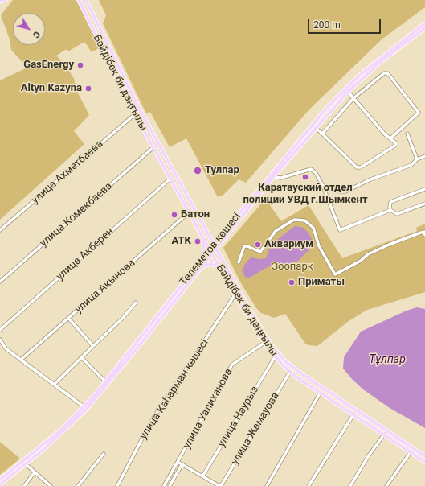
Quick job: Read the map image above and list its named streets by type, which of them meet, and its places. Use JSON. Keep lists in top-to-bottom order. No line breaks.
{"streets":{"main road":["Бәйдібек би даңғылы","Төлеметов көшесі"],"street":["улица Ахметбаева","улица Комекбаева","улица Акберен","улица Акынова","улица Каһарман көшесі","улица Уалиханова","улица Наурыз","улица Жамауова"]},"crossings":[["Бәйдібек би даңғылы","улица Ахметбаева"],["Бәйдібек би даңғылы","улица Комекбаева"],["Бәйдібек би даңғылы","Төлеметов көшесі"],["Бәйдібек би даңғылы","улица Акберен"],["Бәйдібек би даңғылы","улица Акынова"],["Бәйдібек би даңғылы","улица Каһарман көшесі"],["Бәйдібек би даңғылы","улица Уалиханова"],["Бәйдібек би даңғылы","улица Наурыз"],["Бәйдібек би даңғылы","улица Жамауова"]],"water":["Тұлпар"],"parks":["Зоопарк"],"places":["GasEnergy","Altyn Kazyna","Тулпар","Каратауский отдел полиции УВД г.Шымкент","Батон","АТК","Аквариум","Приматы"],"scale_bar":"200 m","north":"bottom right"}
